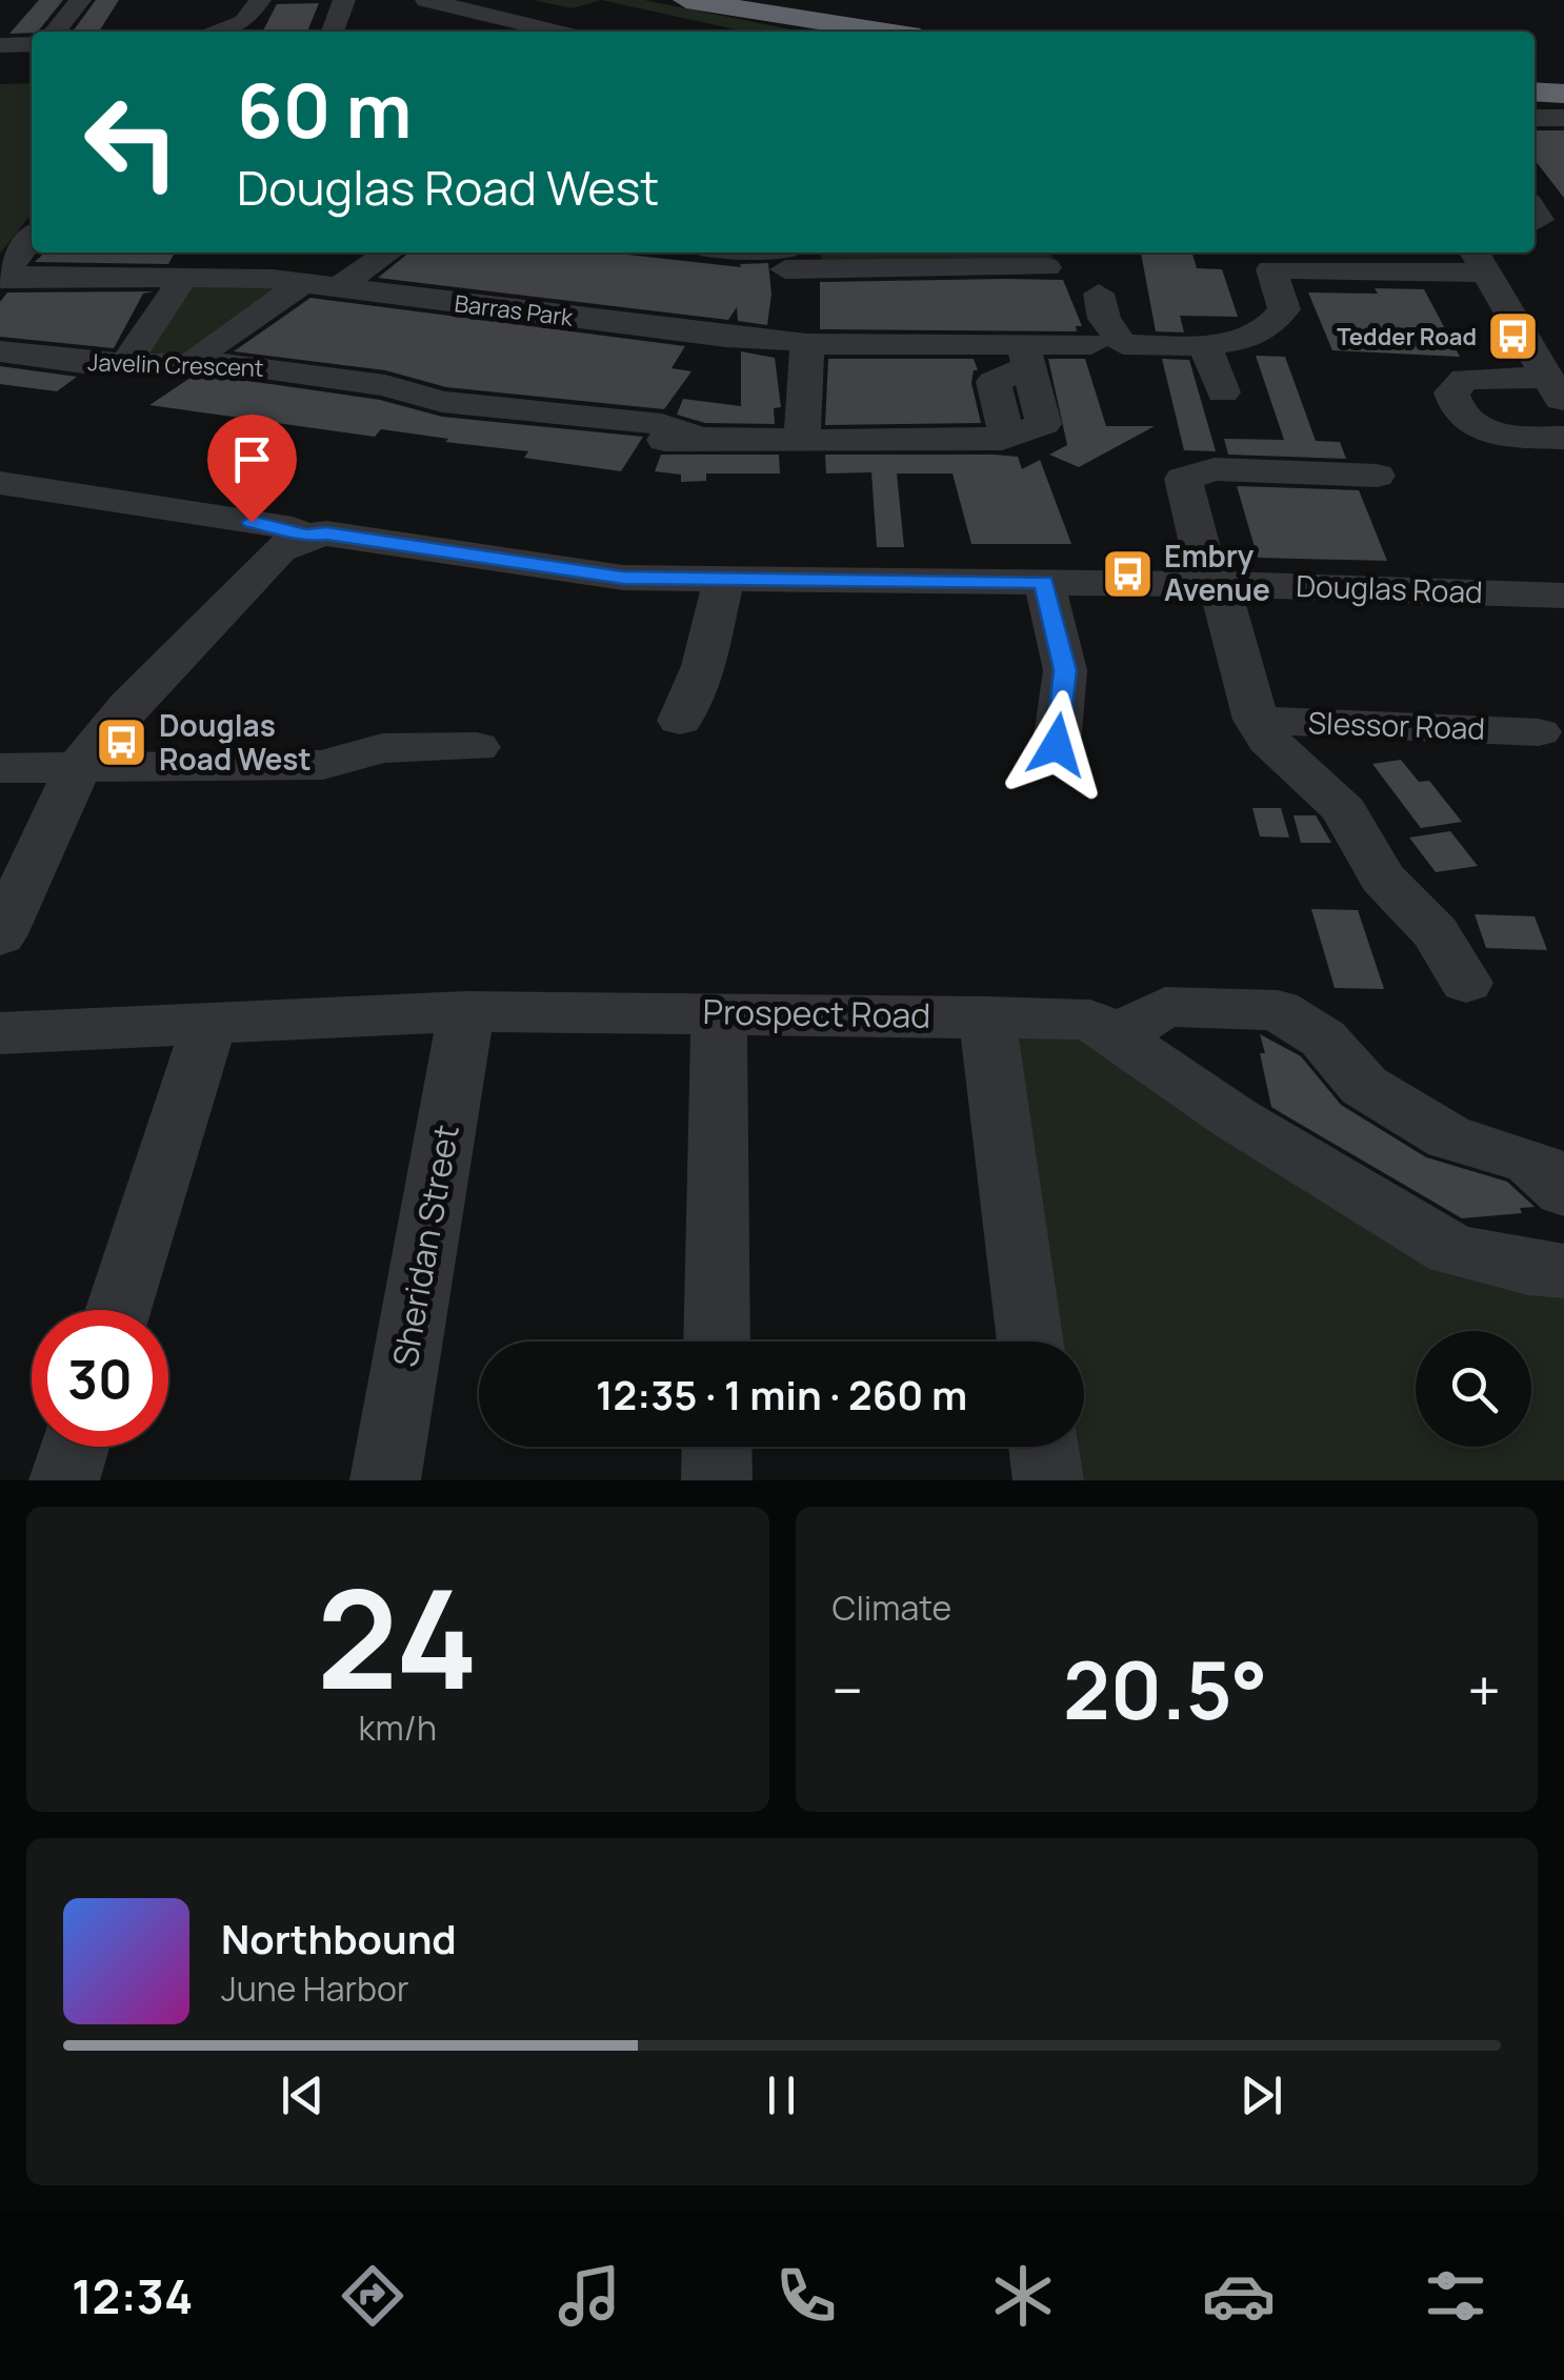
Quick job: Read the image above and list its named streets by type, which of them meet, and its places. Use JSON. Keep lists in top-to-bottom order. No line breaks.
{"streets":{"street":["Barras Park","Javelin Crescent","Douglas Road","Slessor Road","Prospect Road","Sheridan Street"]},"crossings":[["Barras Park","Javelin Crescent"],["Douglas Road","Slessor Road"],["Prospect Road","Sheridan Street"]],"places":{"bus stop":["Tedder Road","Embry Avenue","Douglas Road West"]},"page":{"turn":["60 m","Douglas Road West"],"limit":"30","trip":"12:35 · 1 min · 260 m","tile":[["24","km/h"],"Climate"],"heat":["−","20.5°","+"],"song":["Northbound","June Harbor"],"tabs":"12:34"}}
